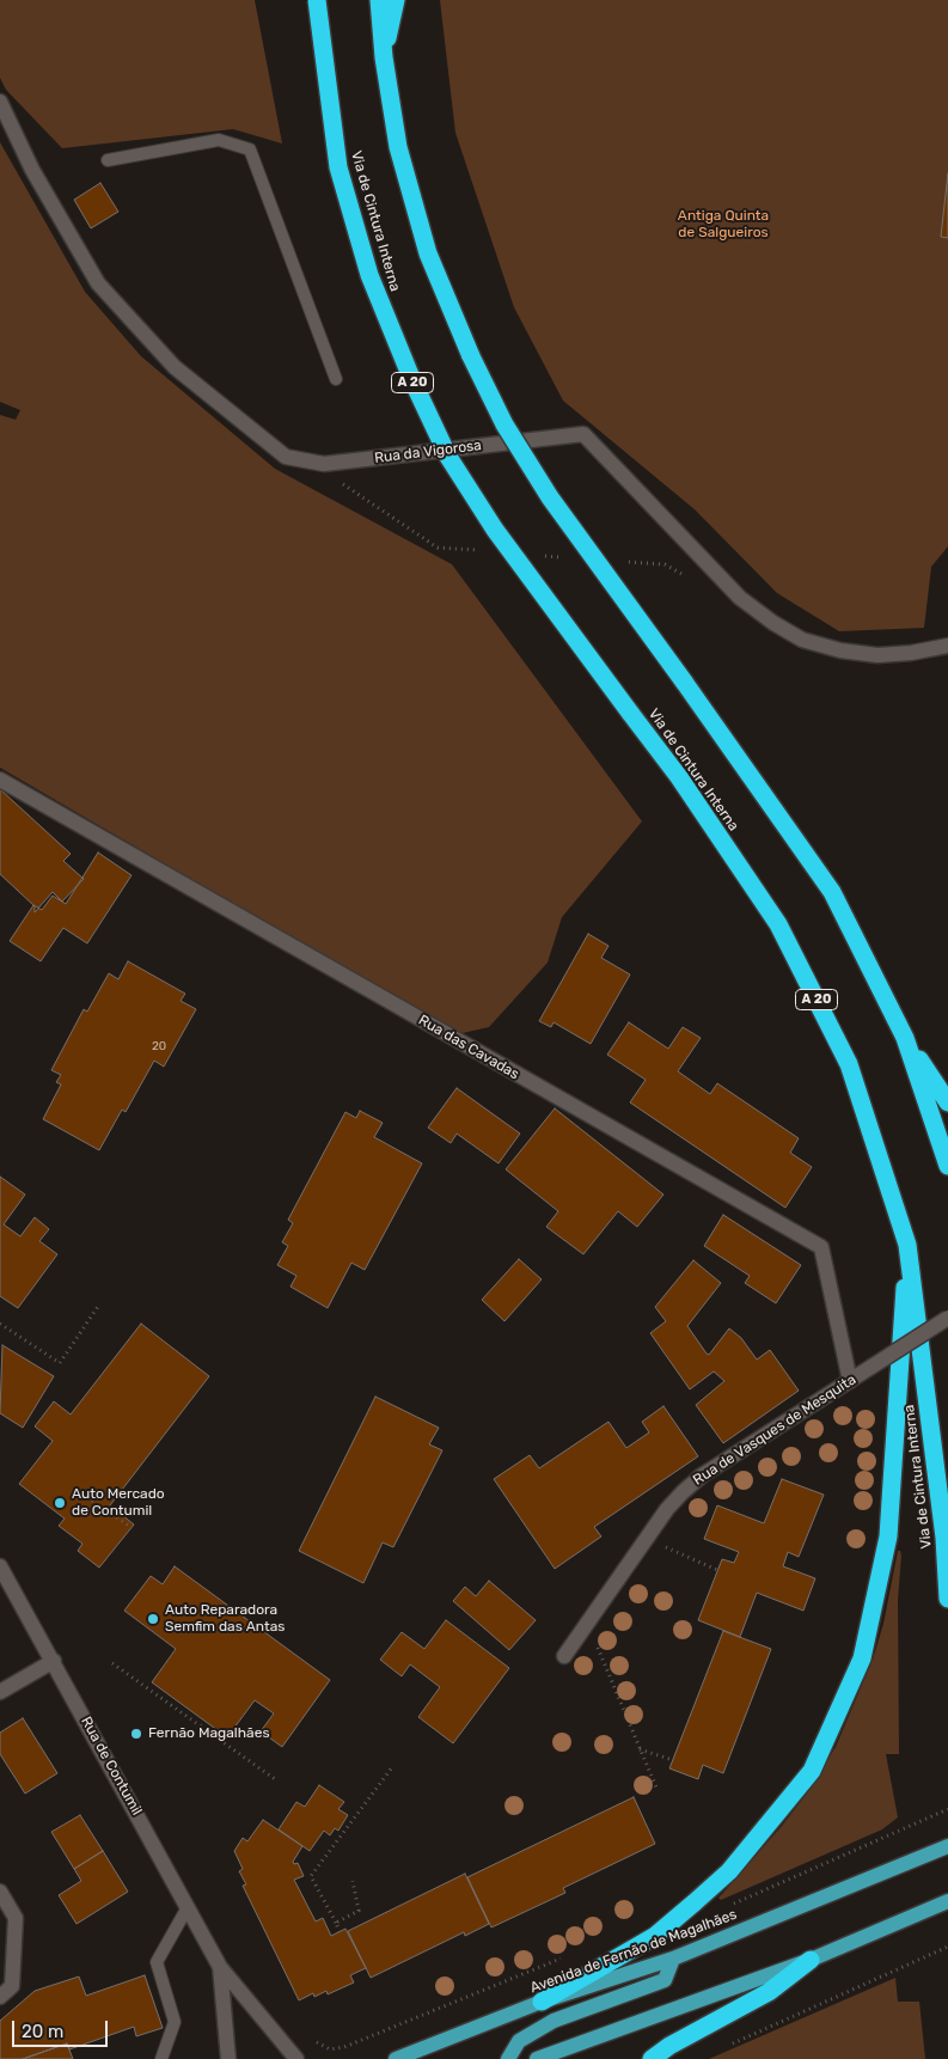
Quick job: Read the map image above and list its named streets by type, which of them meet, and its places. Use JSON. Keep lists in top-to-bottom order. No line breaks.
{"streets":{"highway":["Via de Cintura Interna","A 20"],"main road":["Avenida de Fernão de Magalhães"],"street":["Rua da Vigorosa","Rua das Cavadas","Rua de Vasques de Mesquita","Rua de Contumil"]},"crossings":[["Rua das Cavadas","Rua de Vasques de Mesquita"]],"parks":["Antiga Quinta de Salgueiros"],"places":["Auto Mercado de Contumil","Auto Reparadora Semfim das Antas","Fernão Magalhães"],"house_numbers":["20"],"scale_bar":"20 m"}
